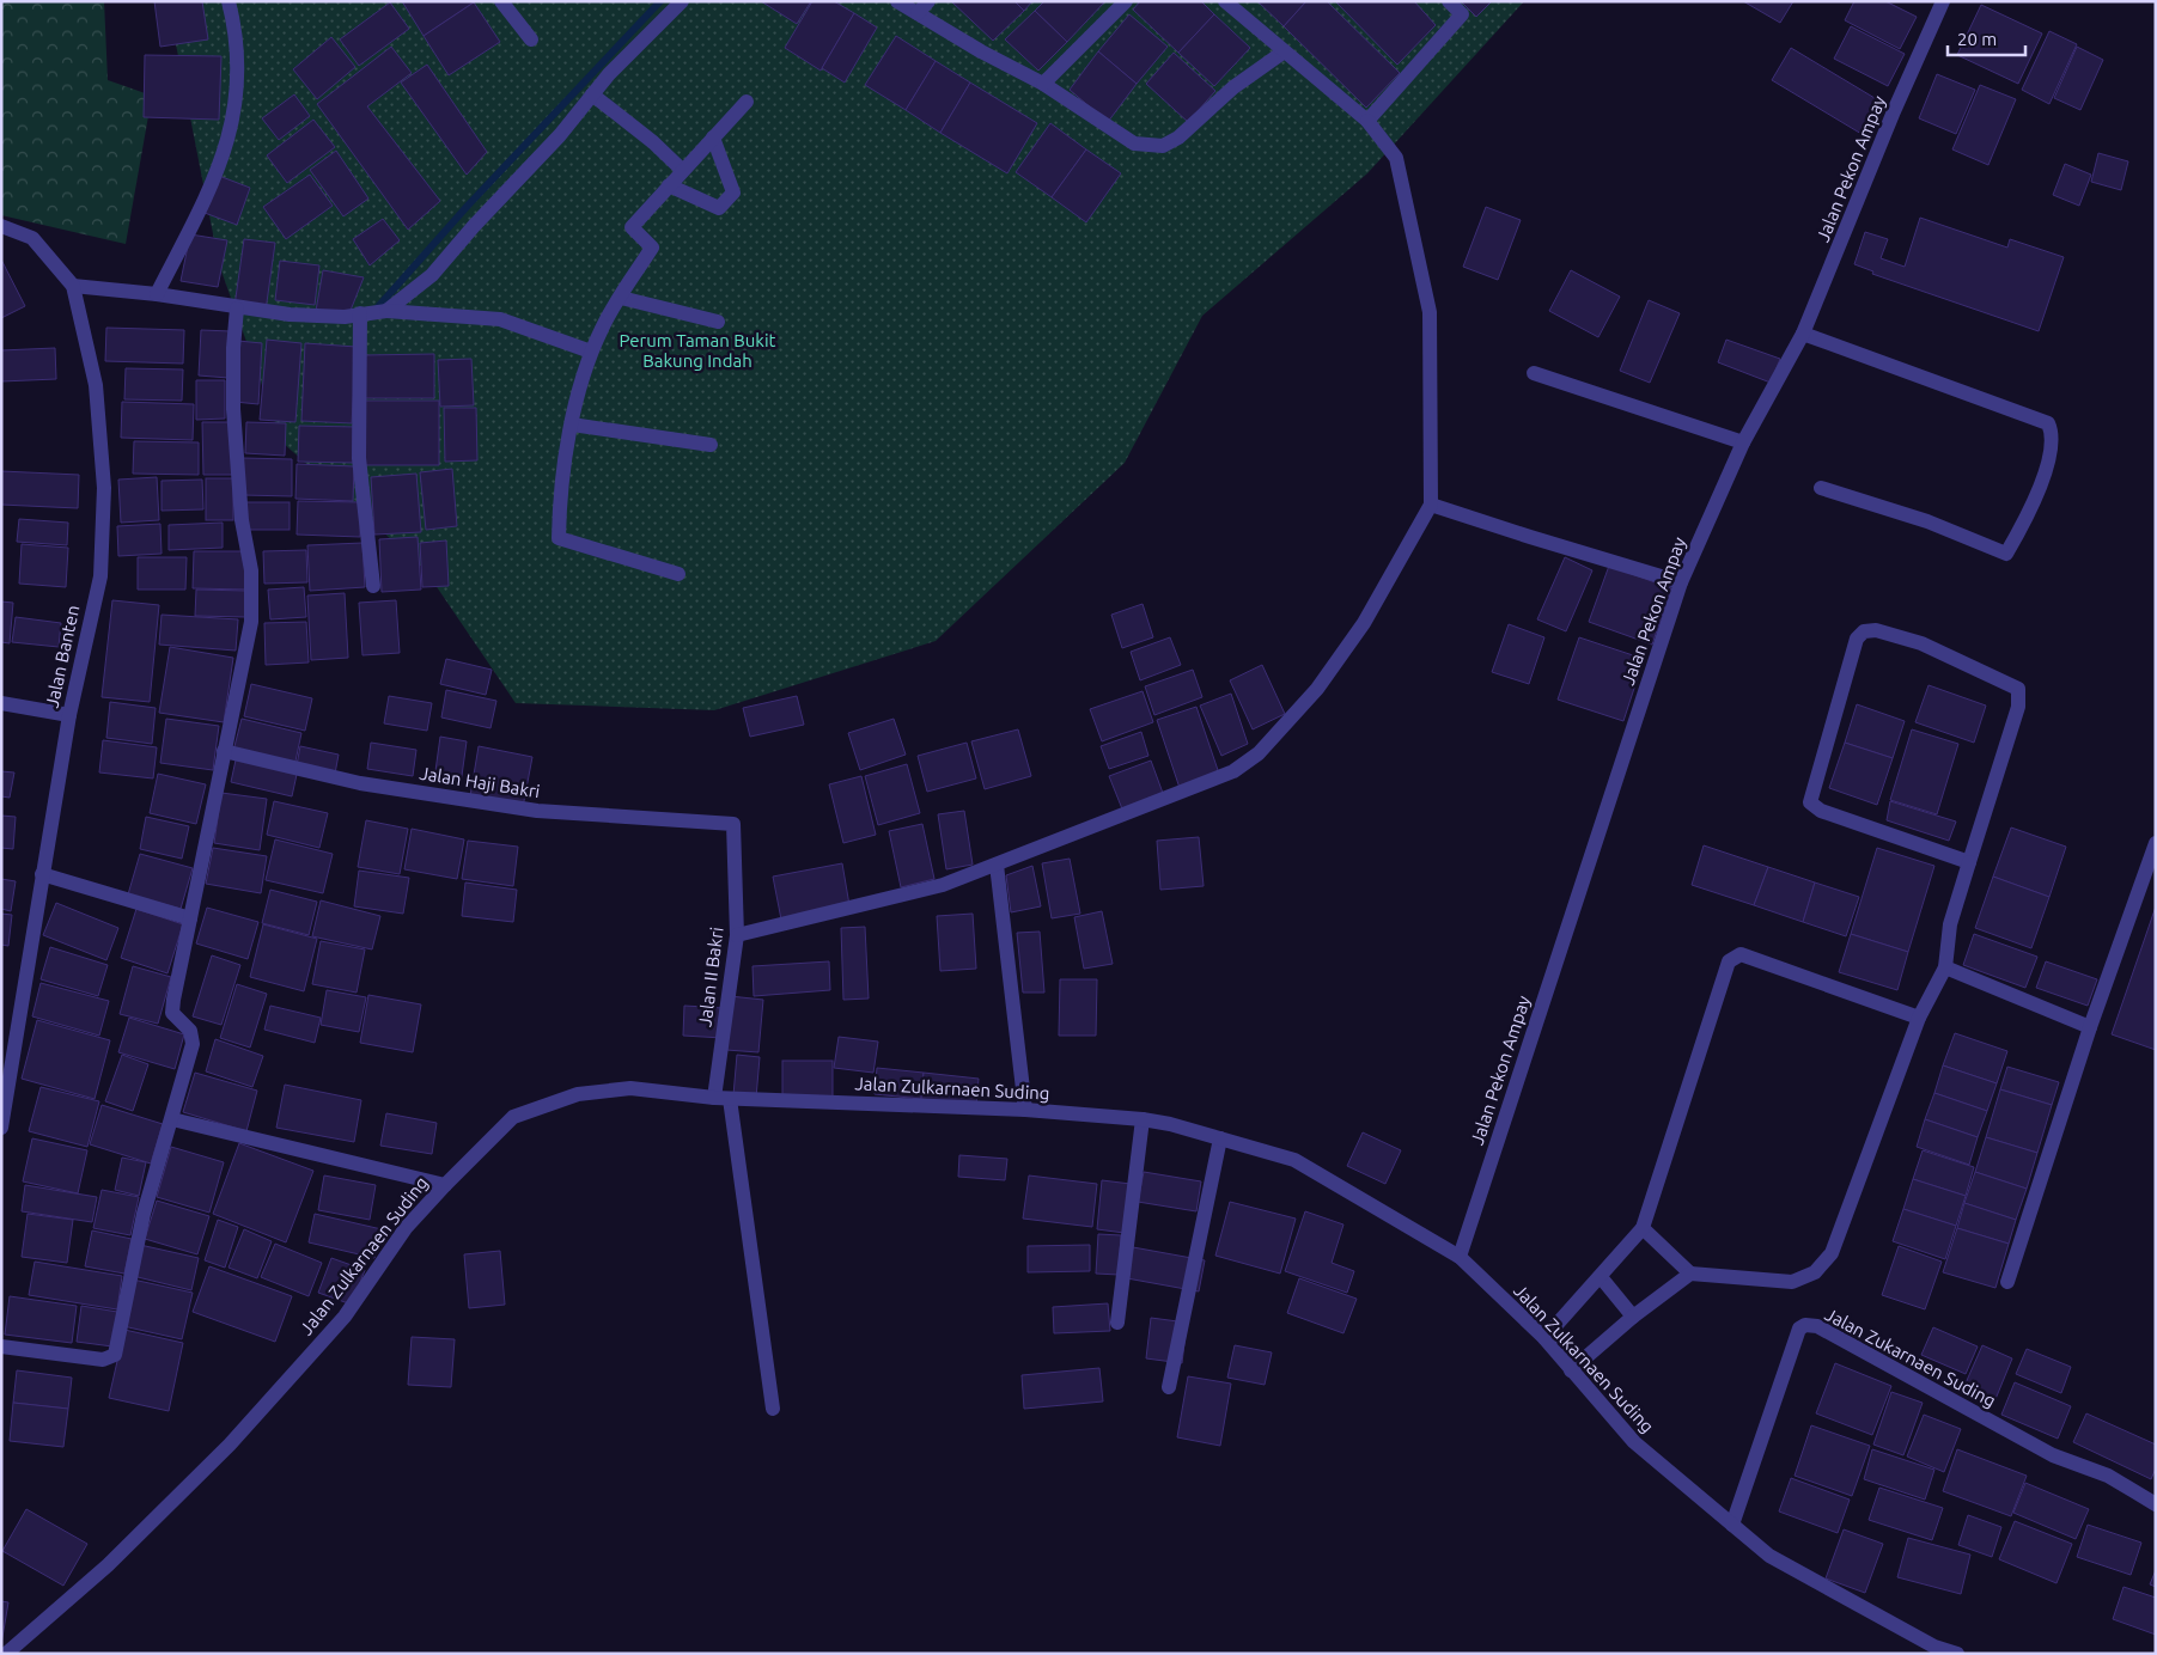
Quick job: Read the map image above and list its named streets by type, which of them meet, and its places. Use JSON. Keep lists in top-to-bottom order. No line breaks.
{"streets":{"street":["Jalan Pekon Ampay","Jalan Banten","Jalan Haji Bakri","Jalan II Bakri","Jalan Zulkarnaen Suding","Jalan Zukarnaen Suding"]},"crossings":[["Jalan Pekon Ampay","Jalan Zulkarnaen Suding"],["Jalan Haji Bakri","Jalan II Bakri"],["Jalan II Bakri","Jalan Zulkarnaen Suding"],["Jalan Zulkarnaen Suding","Jalan Zukarnaen Suding"]],"parks":["Perum Taman Bukit Bakung Indah"],"scale_bar":"20 m"}
